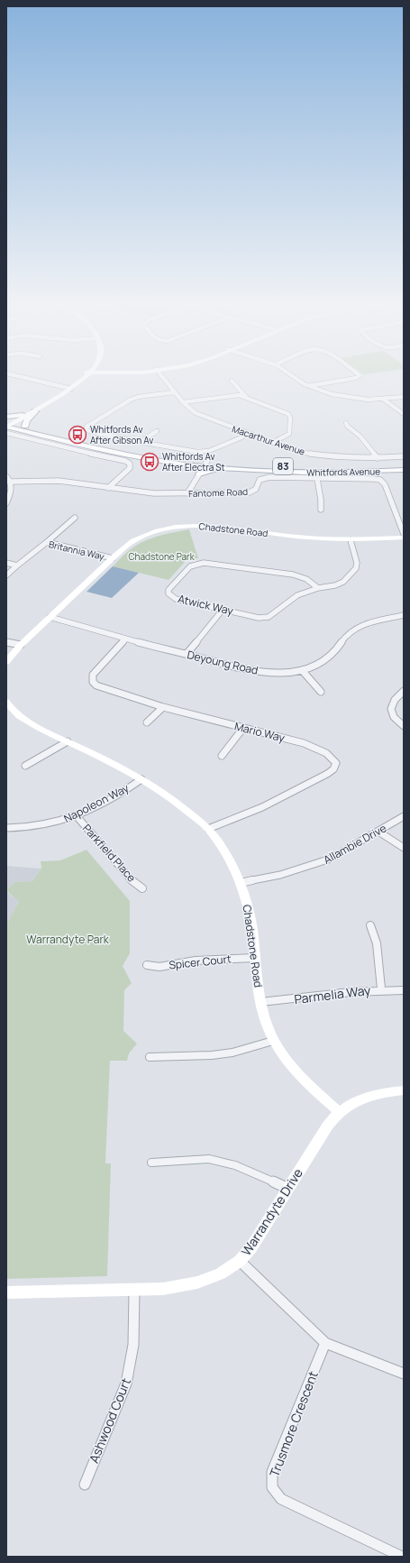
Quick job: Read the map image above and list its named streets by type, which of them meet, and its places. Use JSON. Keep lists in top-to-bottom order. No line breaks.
{"streets":{"main road":["83","Whitfords Avenue"],"street":["Macarthur Avenue","Fantome Road","Chadstone Road","Britannia Way","Atwick Way","Deyoung Road","Mario Way","Napoleon Way","Allambie Drive","Parkfield Place","Spicer Court","Parmelia Way","Warrandyte Drive","Ashwood Court","Trusmore Crescent"]},"crossings":[["Chadstone Road","Britannia Way"],["Chadstone Road","Atwick Way"],["Chadstone Road","Deyoung Road"],["Chadstone Road","Mario Way"],["Chadstone Road","Napoleon Way"],["Chadstone Road","Allambie Drive"],["Chadstone Road","Spicer Court"],["Chadstone Road","Parmelia Way"],["Chadstone Road","Warrandyte Drive"],["Deyoung Road","Mario Way"],["Napoleon Way","Parkfield Place"],["Warrandyte Drive","Ashwood Court"]],"parks":["Chadstone Park","Warrandyte Park"],"places":{"bus stop":["Whitfords Av After Gibson Av","Whitfords Av After Electra St"]}}
